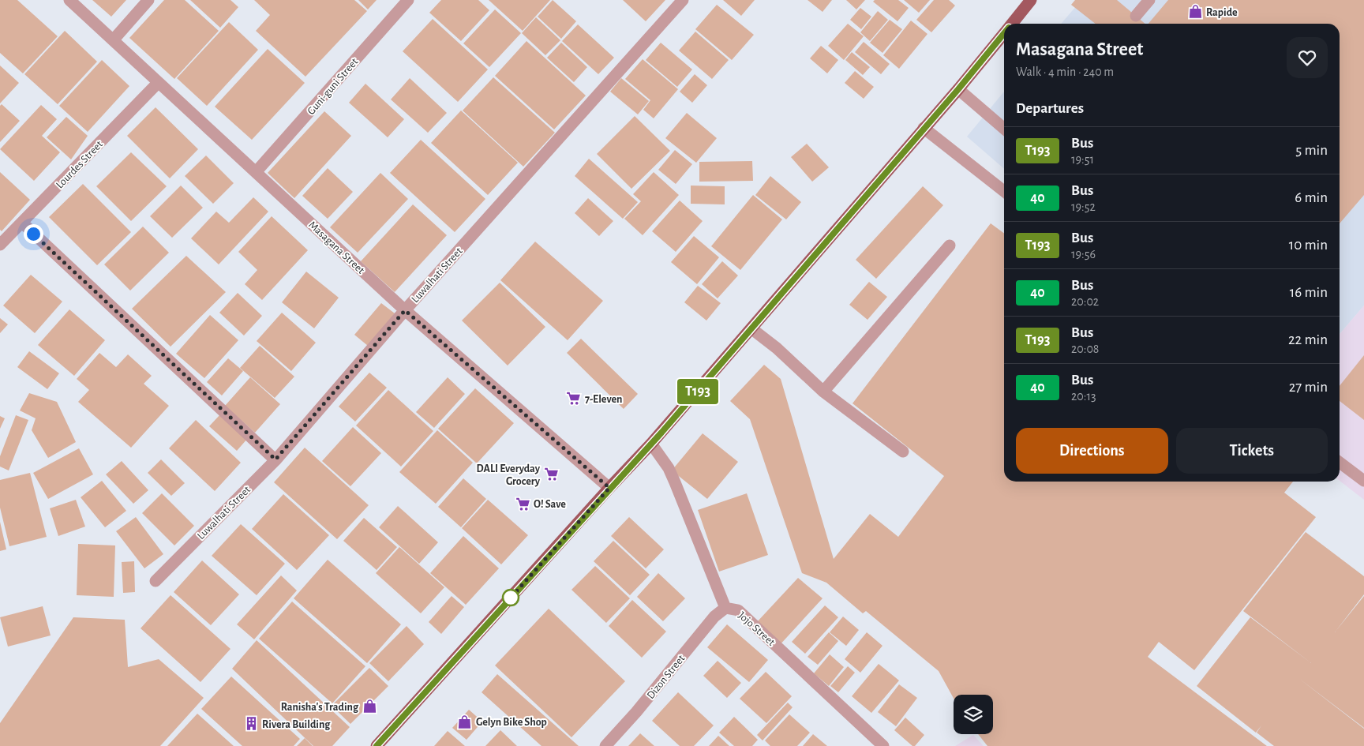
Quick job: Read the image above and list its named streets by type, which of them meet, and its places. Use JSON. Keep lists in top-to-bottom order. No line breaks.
{"streets":{"street":["Guni-guni Street","Lourdes Street","Masagana Street","Luwalhati Street","Jojo Street","Dizon Street"]},"crossings":[["Guni-guni Street","Masagana Street"],["Lourdes Street","Masagana Street"],["Masagana Street","Luwalhati Street"],["Jojo Street","Dizon Street"]],"places":{"shop":["Rapide","Ranisha's Trading","Gelyn Bike Shop"],"supermarket":["7-Eleven","DALI Everyday Grocery","O! Save"],"building":["Rivera Building"]},"lines":["bus line T193"],"page":{"on_map":"T193","heading":[["Masagana Street","Walk · 4 min · 240 m"],"Departures"],"list":[{"mark":"T193","name":"Bus","note":"19:51","value":"5 min"},{"mark":"40","name":"Bus","note":"19:52","value":"6 min"},{"mark":"T193","name":"Bus","note":"19:56","value":"10 min"},{"mark":"40","name":"Bus","note":"20:02","value":"16 min"},{"mark":"T193","name":"Bus","note":"20:08","value":"22 min"},{"mark":"40","name":"Bus","note":"20:13","value":"27 min"}],"buttons":["Directions","Tickets"]}}
